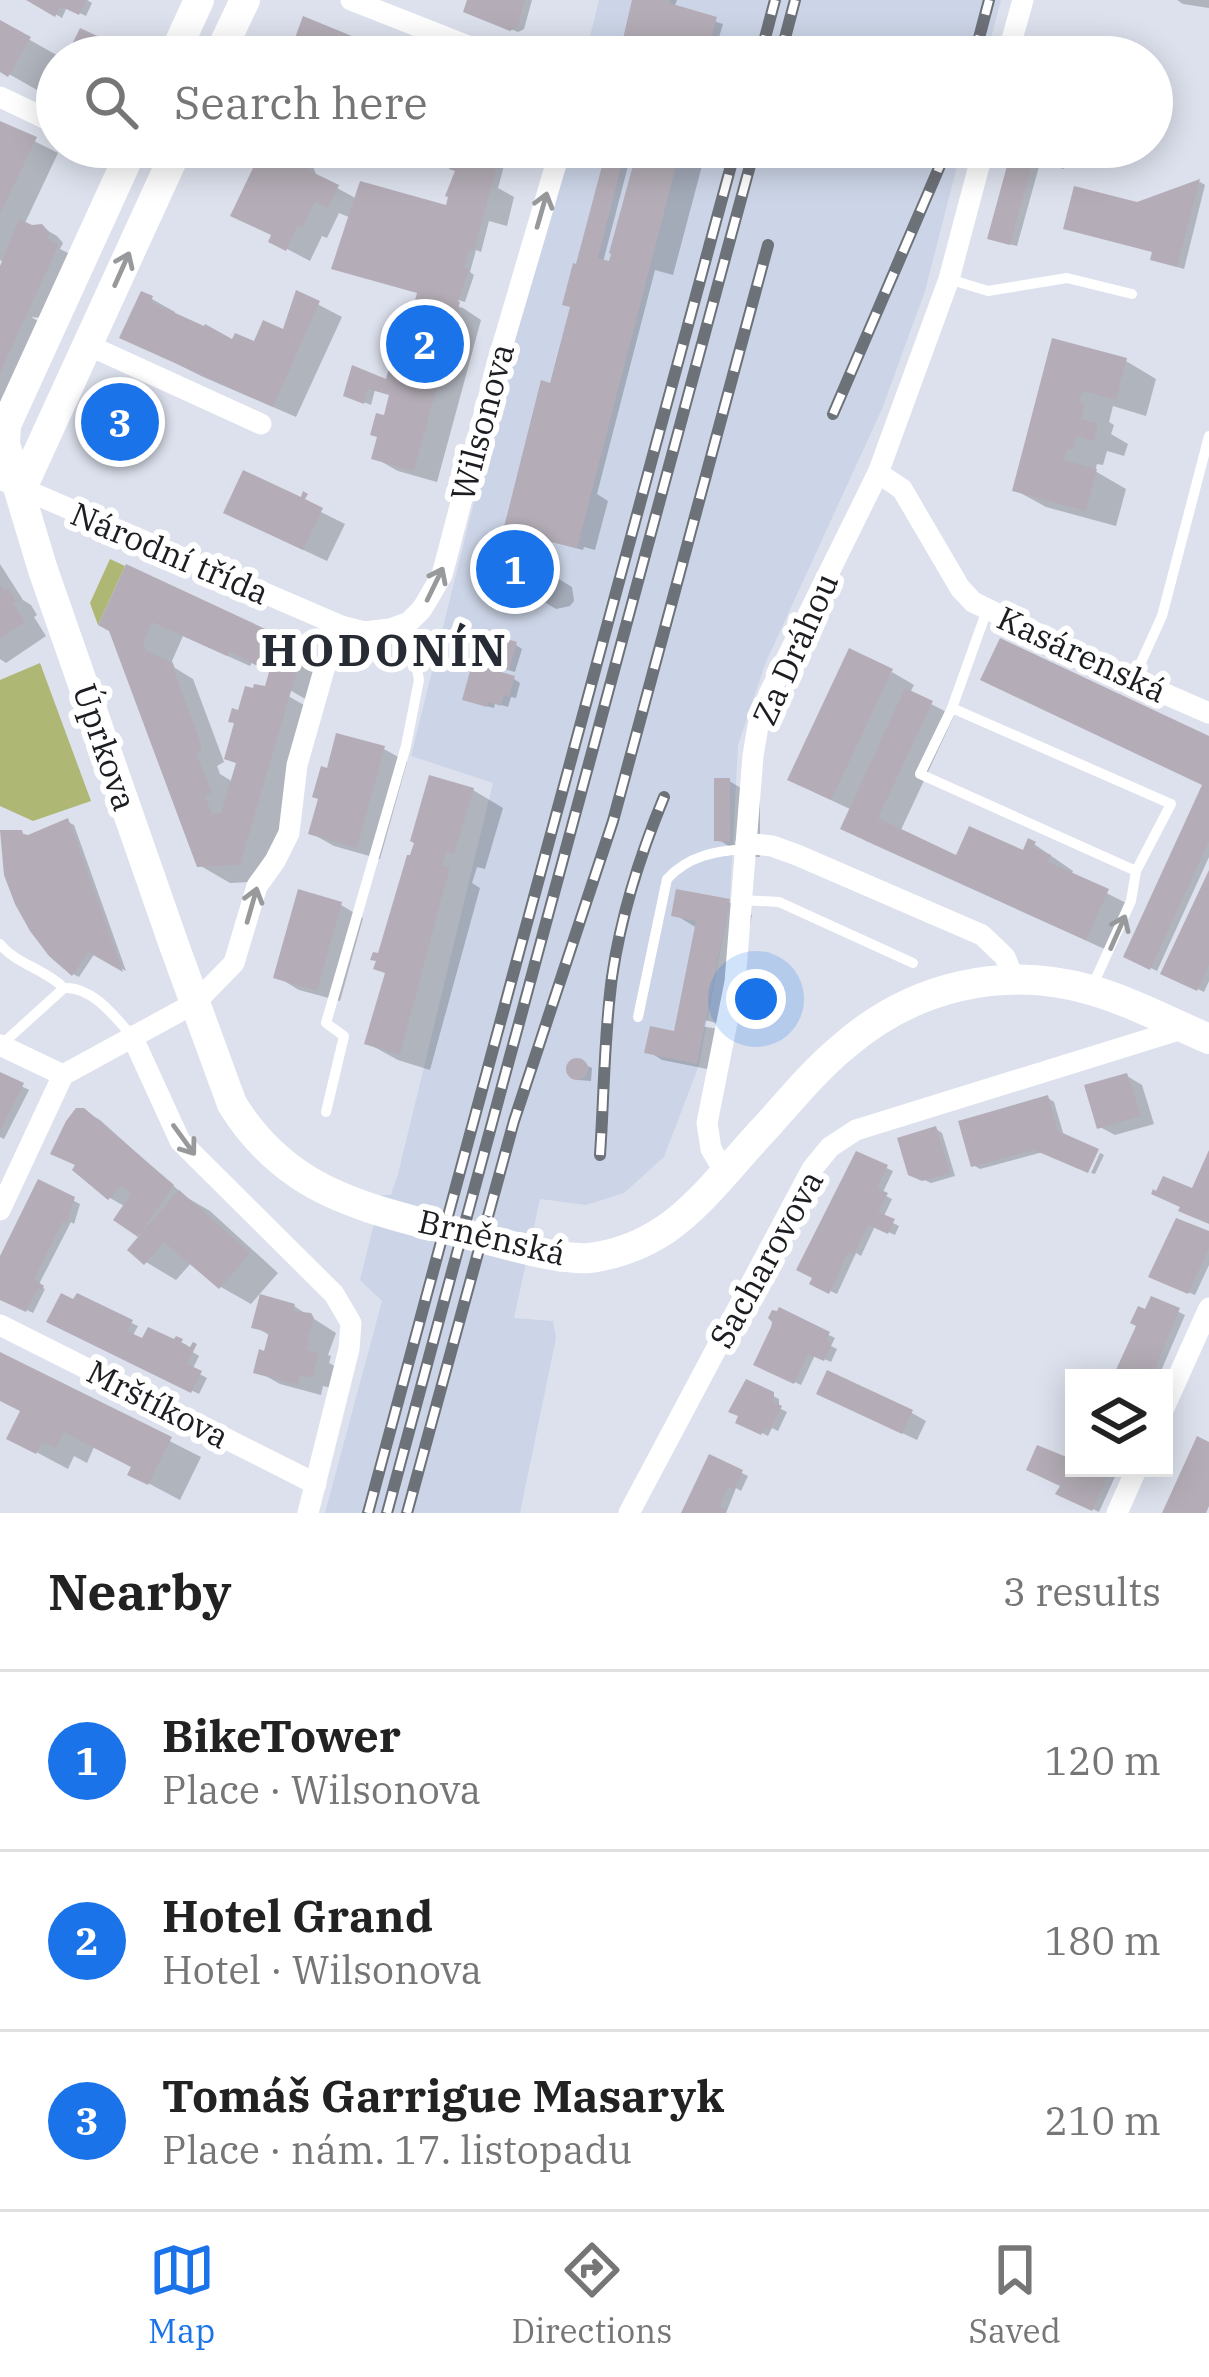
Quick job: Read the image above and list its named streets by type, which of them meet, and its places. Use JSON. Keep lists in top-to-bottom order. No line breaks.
{"streets":{"main road":["Úprkova","Brněnská"],"street":["Wilsonova","Národní třída","Za Dráhou","Kasárenská","Sacharovova","Mrštíkova"]},"crossings":[["Národní třída","Úprkova"],["Za Dráhou","Kasárenská"],["Za Dráhou","Brněnská"],["Úprkova","Brněnská"],["Brněnská","Sacharovova"]],"one_way":["Wilsonova"],"districts":["HODONÍN"],"page":{"search":"Search here","pins":["2","3","1"],"heading":["Nearby","3 results"],"list":[{"mark":"1","name":"BikeTower","note":"Place · Wilsonova","value":"120 m"},{"mark":"2","name":"Hotel Grand","note":"Hotel · Wilsonova","value":"180 m"},{"mark":"3","name":"Tomáš Garrigue Masaryk","note":"Place · nám. 17. listopadu","value":"210 m"}],"nav":["Map","Directions","Saved"]}}
